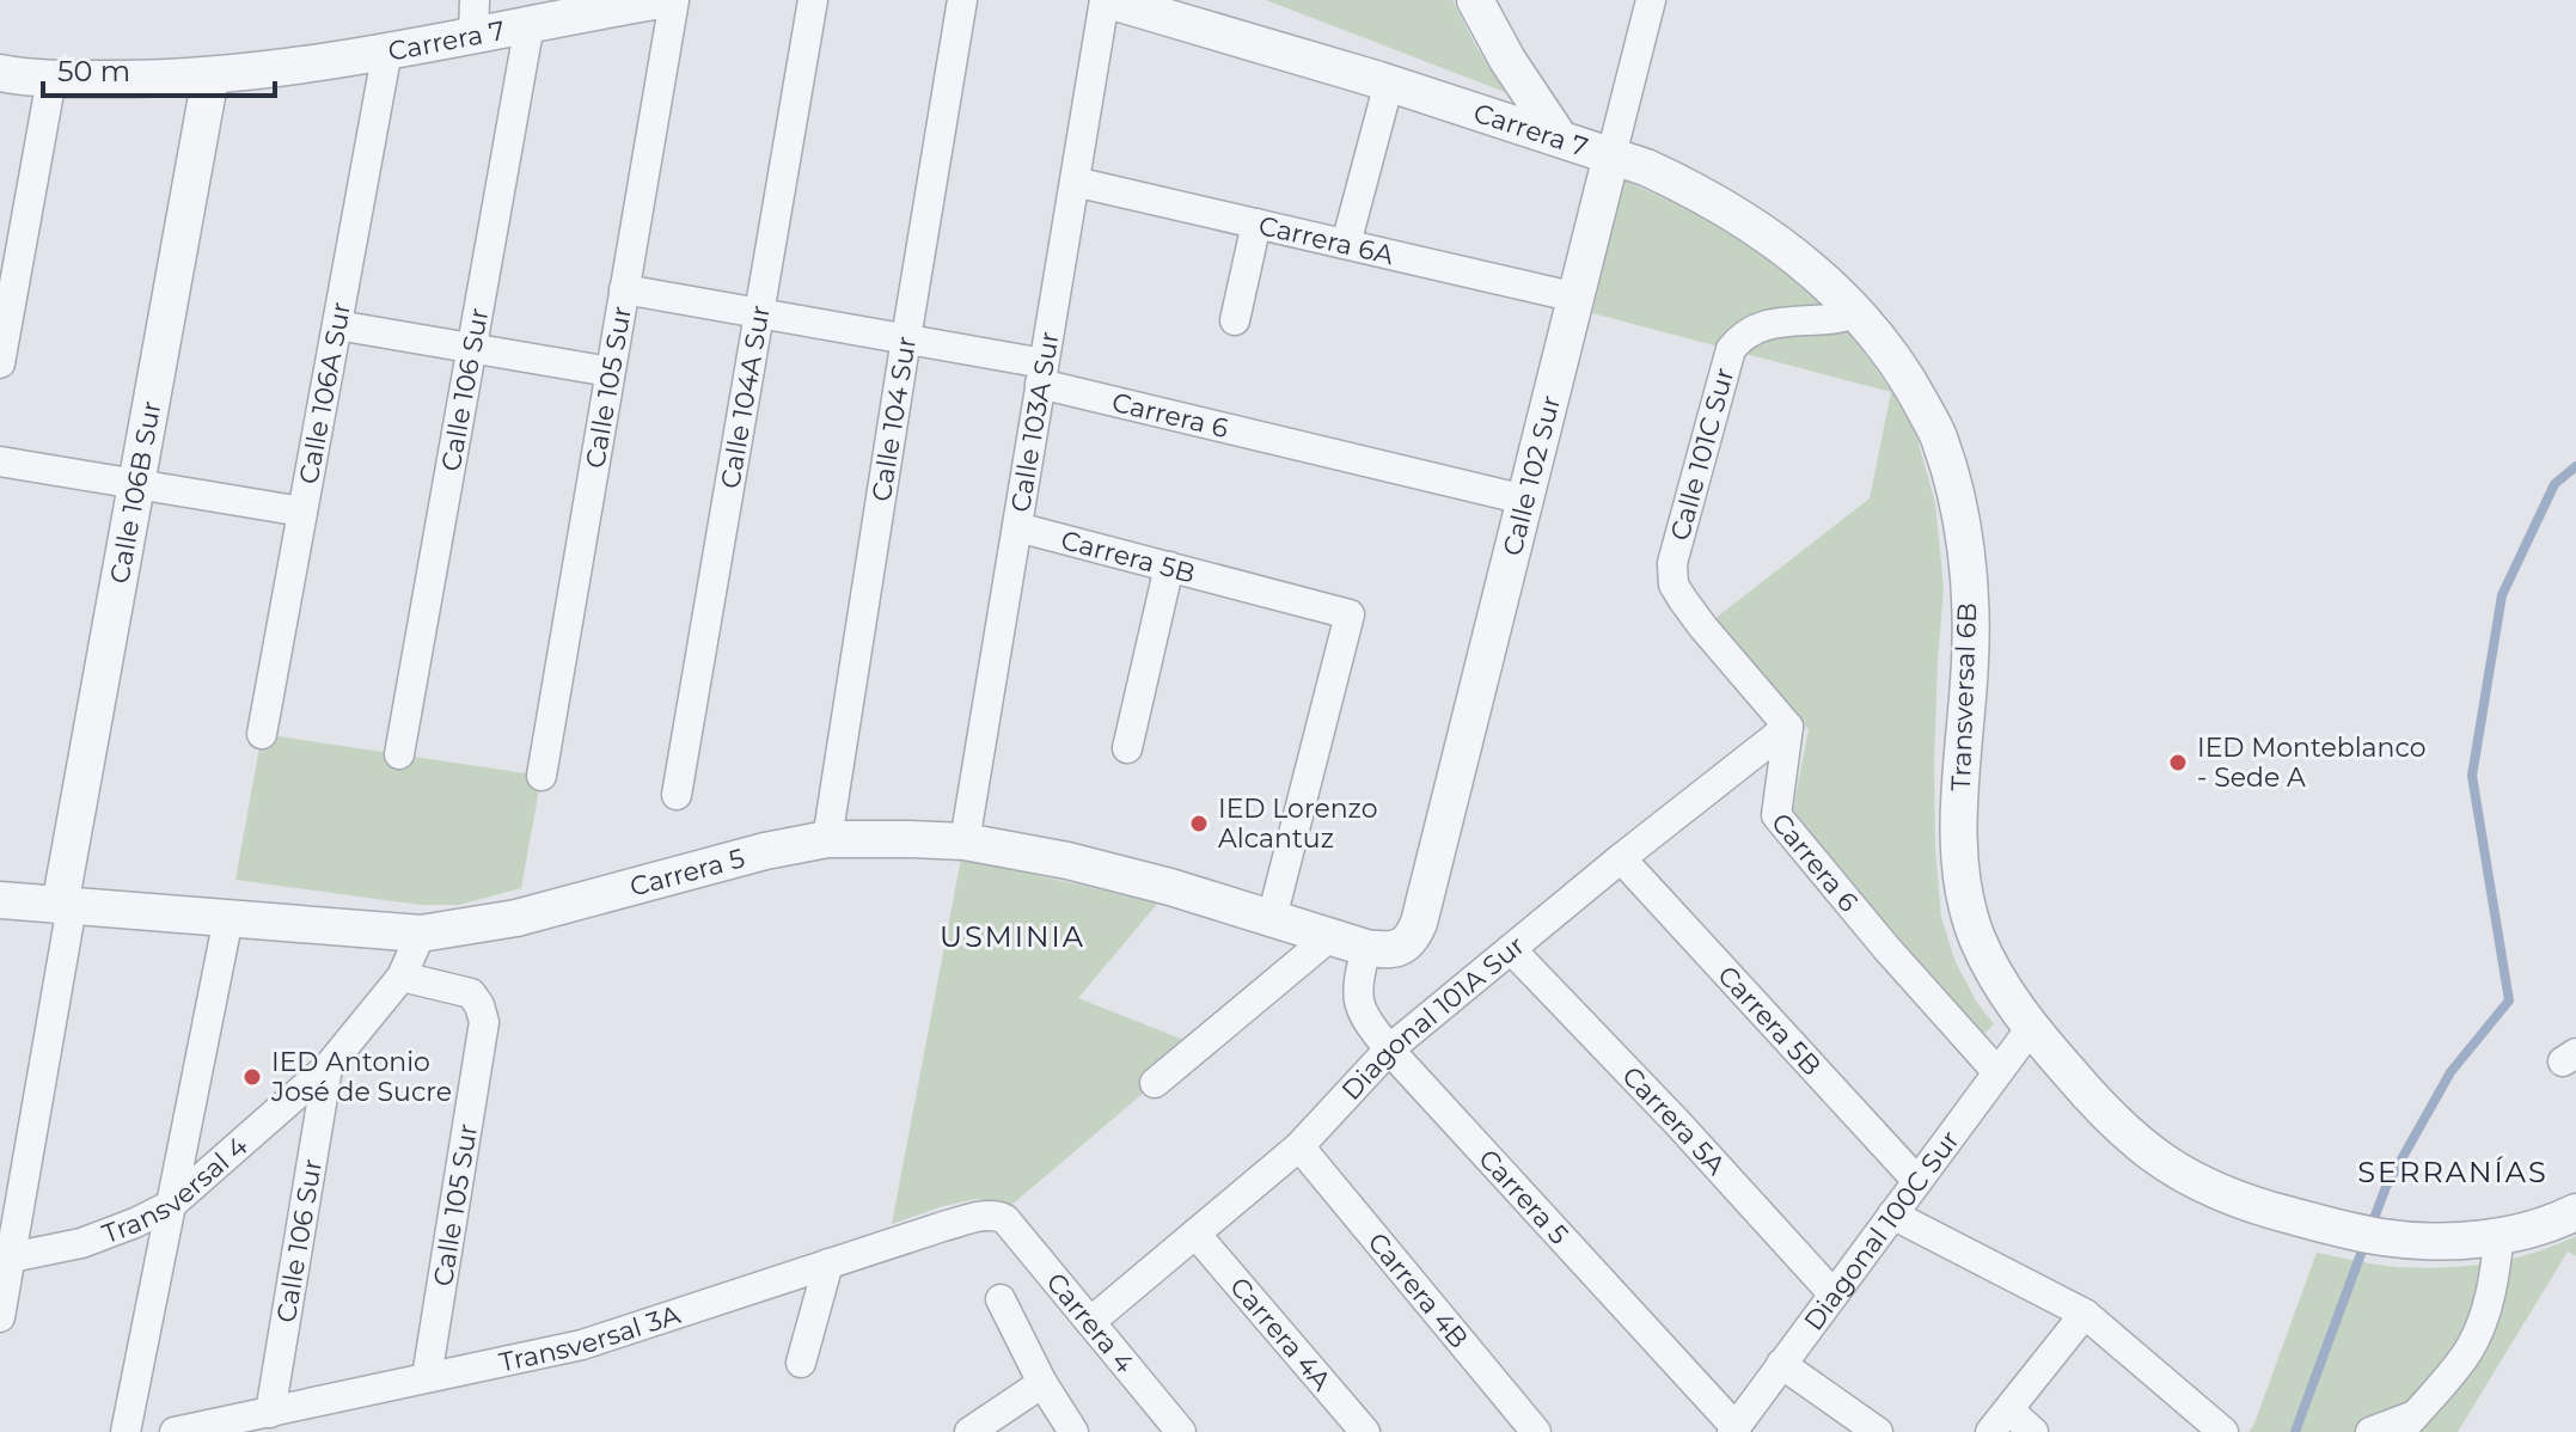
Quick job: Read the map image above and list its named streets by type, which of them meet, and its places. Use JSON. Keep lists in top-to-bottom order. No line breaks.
{"streets":{"street":["Carrera 7","Carrera 6A","Calle 105 Sur","Calle 106 Sur","Calle 106A Sur","Calle 104A Sur","Carrera 6","Calle 104 Sur","Calle 103A Sur","Calle 101C Sur","Calle 102 Sur","Calle 106B Sur","Carrera 5B","Transversal 6B","Carrera 5","Diagonal 101A Sur","Carrera 5A","Transversal 4","Diagonal 100C Sur","Carrera 4B","Carrera 4","Carrera 4A","Transversal 3A"]},"crossings":[["Carrera 7","Calle 106 Sur"],["Carrera 7","Calle 106A Sur"],["Carrera 7","Calle 103A Sur"],["Carrera 7","Calle 101C Sur"],["Carrera 7","Calle 102 Sur"],["Carrera 7","Calle 106B Sur"],["Carrera 7","Transversal 6B"],["Carrera 6A","Calle 103A Sur"],["Carrera 6A","Calle 102 Sur"],["Calle 105 Sur","Carrera 6"],["Calle 105 Sur","Transversal 4"],["Calle 105 Sur","Transversal 3A"],["Calle 106 Sur","Transversal 4"],["Calle 106 Sur","Transversal 3A"],["Calle 104A Sur","Carrera 6"],["Carrera 6","Calle 104 Sur"],["Carrera 6","Calle 103A Sur"],["Carrera 6","Calle 101C Sur"],["Carrera 6","Calle 102 Sur"],["Carrera 6","Diagonal 101A Sur"],["Carrera 6","Diagonal 100C Sur"],["Calle 104 Sur","Carrera 5"],["Calle 103A Sur","Carrera 5B"],["Calle 103A Sur","Carrera 5"],["Calle 101C Sur","Diagonal 101A Sur"],["Calle 102 Sur","Carrera 5"],["Calle 106B Sur","Carrera 5"],["Calle 106B Sur","Transversal 4"],["Carrera 5B","Carrera 5"],["Carrera 5B","Diagonal 101A Sur"],["Carrera 5B","Diagonal 100C Sur"],["Transversal 6B","Diagonal 100C Sur"],["Carrera 5","Diagonal 101A Sur"],["Carrera 5","Transversal 4"],["Carrera 5","Diagonal 100C Sur"],["Diagonal 101A Sur","Carrera 5A"],["Diagonal 101A Sur","Carrera 4B"],["Diagonal 101A Sur","Carrera 4"],["Diagonal 101A Sur","Carrera 4A"],["Carrera 5A","Diagonal 100C Sur"],["Carrera 4","Transversal 3A"]],"districts":["USMINIA","SERRANÍAS"],"places":["IED Monteblanco - Sede A","IED Lorenzo Alcantuz","IED Antonio José de Sucre"],"scale_bar":"50 m"}
